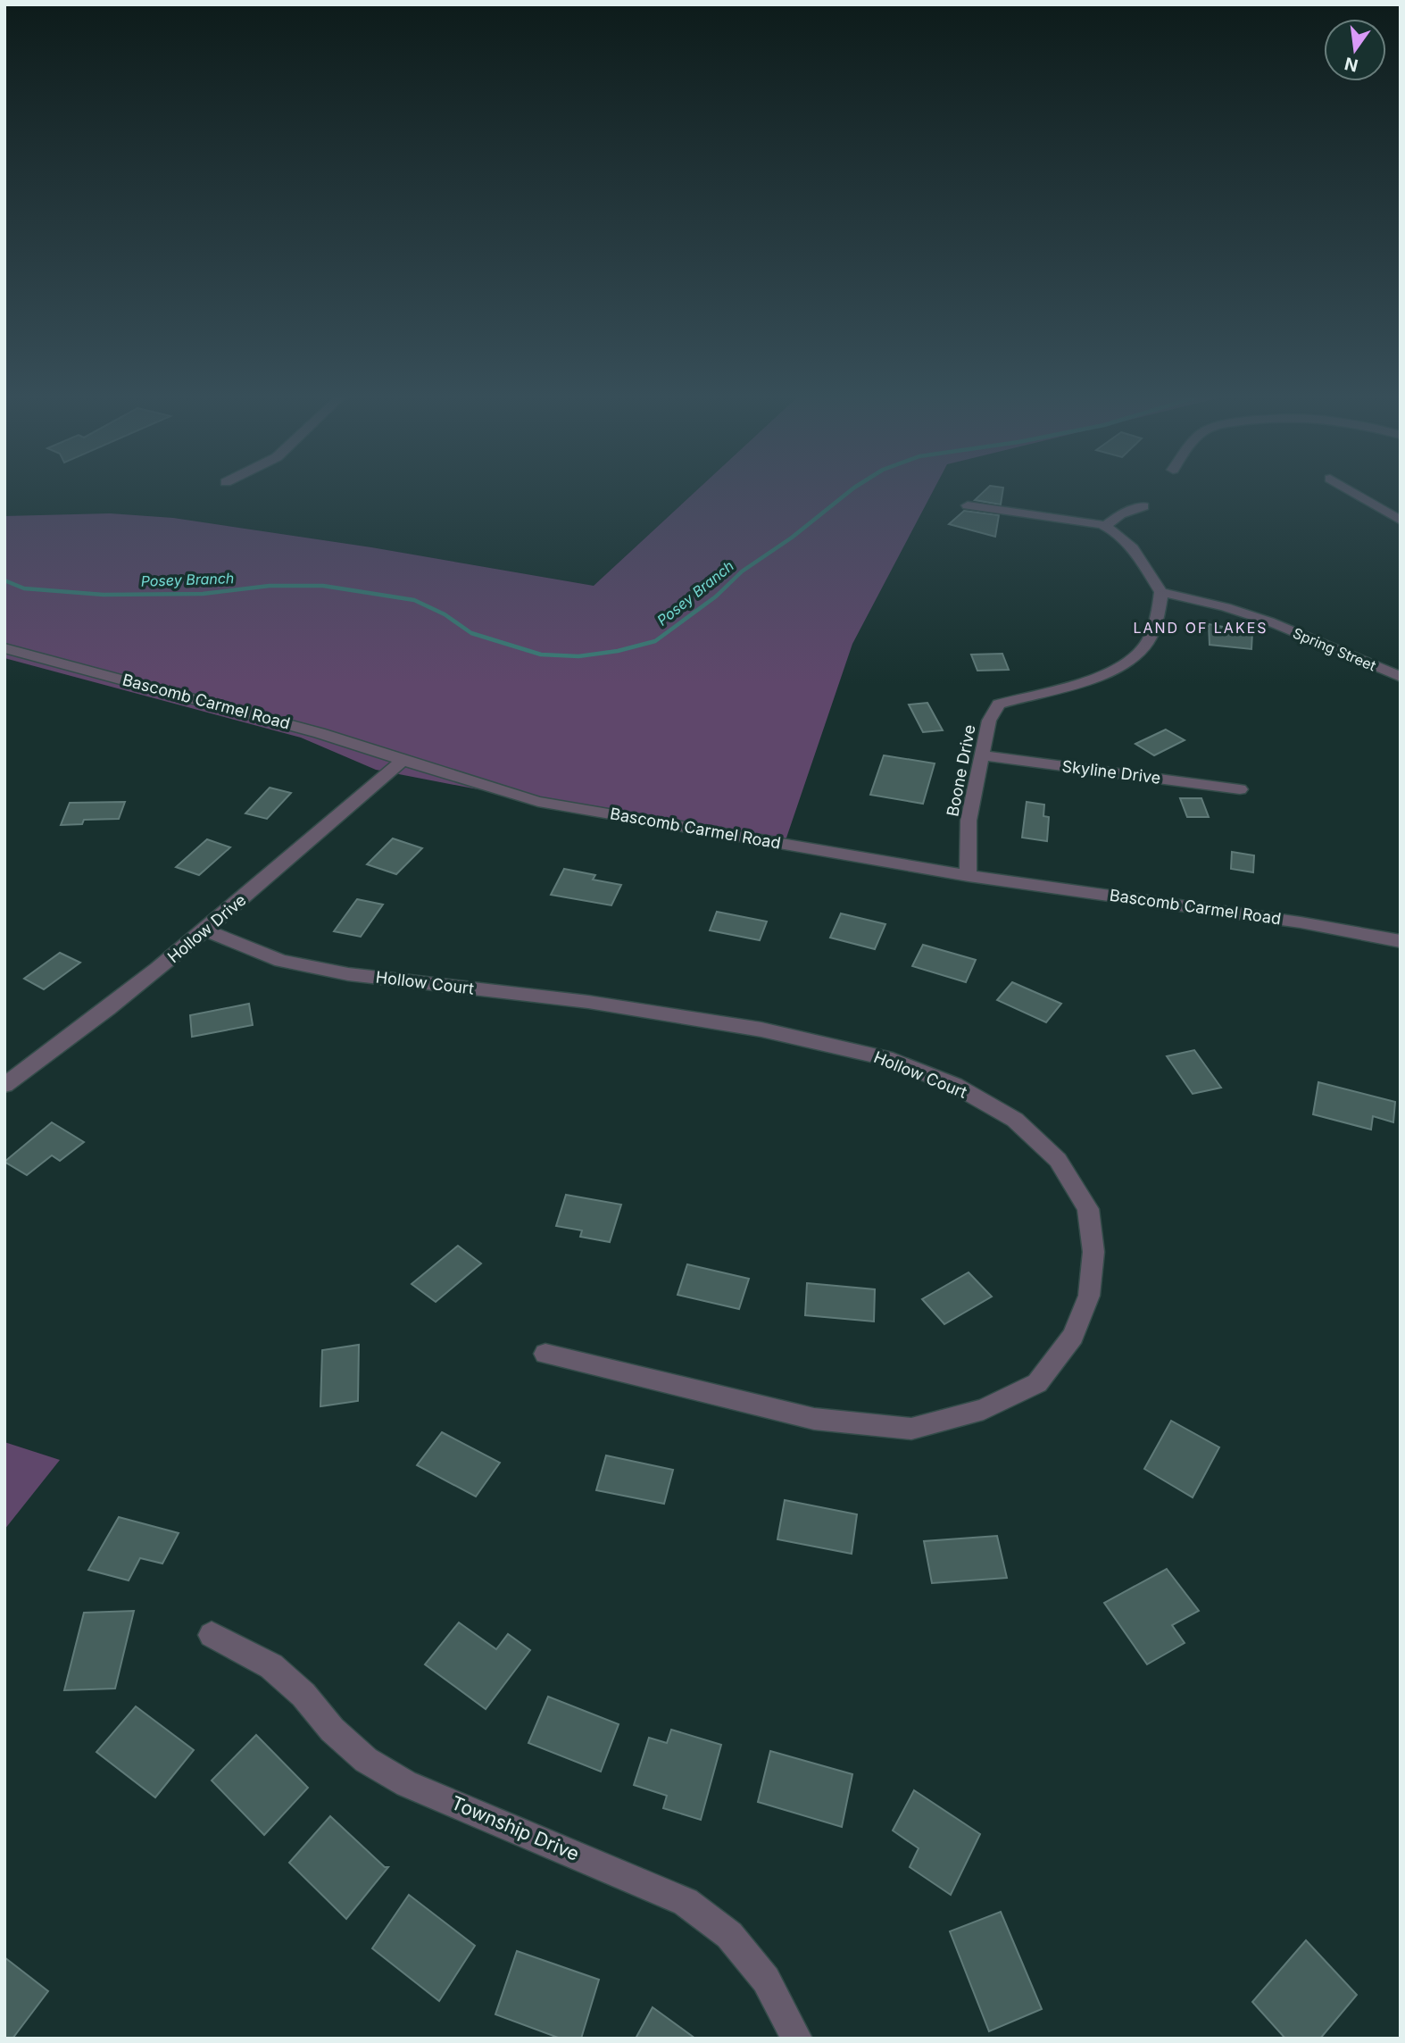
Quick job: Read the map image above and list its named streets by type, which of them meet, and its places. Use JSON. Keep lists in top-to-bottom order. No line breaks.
{"streets":{"street":["Spring Street","Bascomb Carmel Road","Boone Drive","Skyline Drive","Hollow Drive","Hollow Court","Township Drive"]},"crossings":[["Spring Street","Boone Drive"],["Bascomb Carmel Road","Boone Drive"],["Bascomb Carmel Road","Hollow Drive"],["Boone Drive","Skyline Drive"],["Hollow Drive","Hollow Court"]],"districts":["LAND OF LAKES"],"water":["Posey Branch"],"north":"bottom"}
